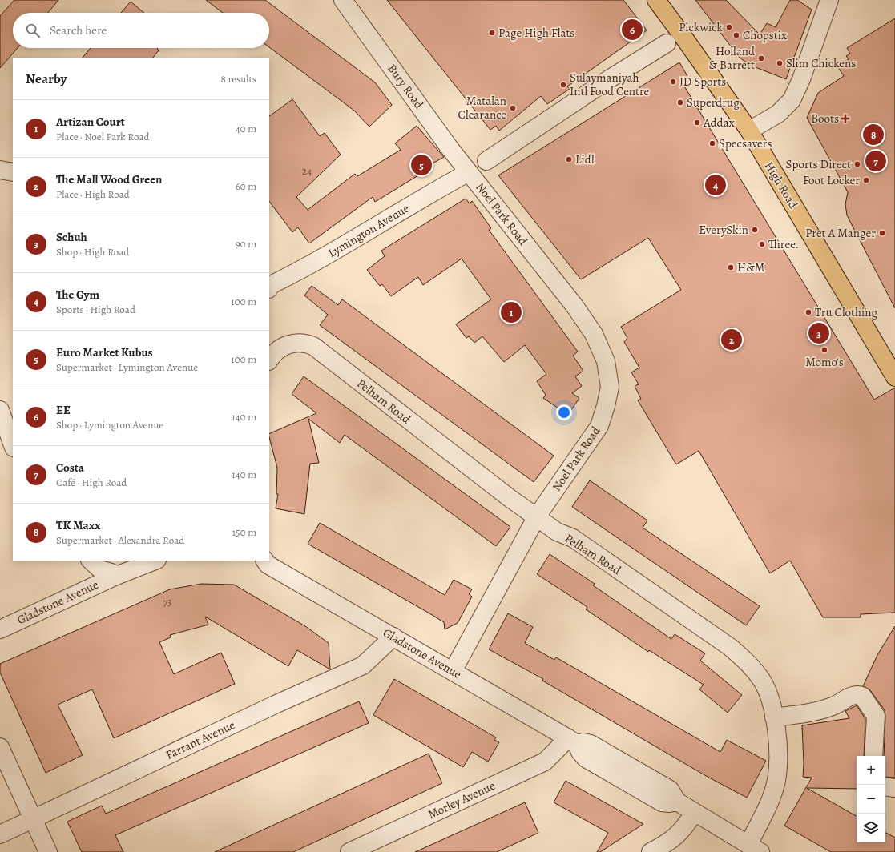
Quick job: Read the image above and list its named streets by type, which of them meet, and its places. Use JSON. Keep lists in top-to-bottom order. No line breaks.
{"streets":{"main road":["High Road"],"street":["Bury Road","Noel Park Road","Lymington Avenue","Pelham Road","Gladstone Avenue","Farrant Avenue","Morley Avenue"]},"crossings":[["Bury Road","Noel Park Road"],["Bury Road","Lymington Avenue"],["Noel Park Road","Lymington Avenue"],["Noel Park Road","Pelham Road"],["Noel Park Road","Gladstone Avenue"],["Pelham Road","Gladstone Avenue"],["Gladstone Avenue","Farrant Avenue"],["Gladstone Avenue","Morley Avenue"]],"places":{"other":["Pickwick","Page High Flats","Chopstix","Holland & Barrett","Slim Chickens","JD Sports","Sulaymaniyah Intl Food Centre","Superdrug","Matalan Clearance","Addax","Specsavers","Lidl","Sports Direct","Foot Locker","EverySkin","Pret A Manger","Three.","H&M","Tru Clothing","Momo's"],"health":["Boots"]},"house_numbers":["24","73"],"page":{"search":"Search here","pins":["6","8","7","5","4","1","3","2"],"heading":["Nearby","8 results"],"list":[{"mark":"1","name":"Artizan Court","note":"Place · Noel Park Road","value":"40 m"},{"mark":"2","name":"The Mall Wood Green","note":"Place · High Road","value":"60 m"},{"mark":"3","name":"Schuh","note":"Shop · High Road","value":"90 m"},{"mark":"4","name":"The Gym","note":"Sports · High Road","value":"100 m"},{"mark":"5","name":"Euro Market Kubus","note":"Supermarket · Lymington Avenue","value":"100 m"},{"mark":"6","name":"EE","note":"Shop · Lymington Avenue","value":"140 m"},{"mark":"7","name":"Costa","note":"Café · High Road","value":"140 m"},{"mark":"8","name":"TK Maxx","note":"Supermarket · Alexandra Road","value":"150 m"}],"map_buttons":["+","−"]}}
